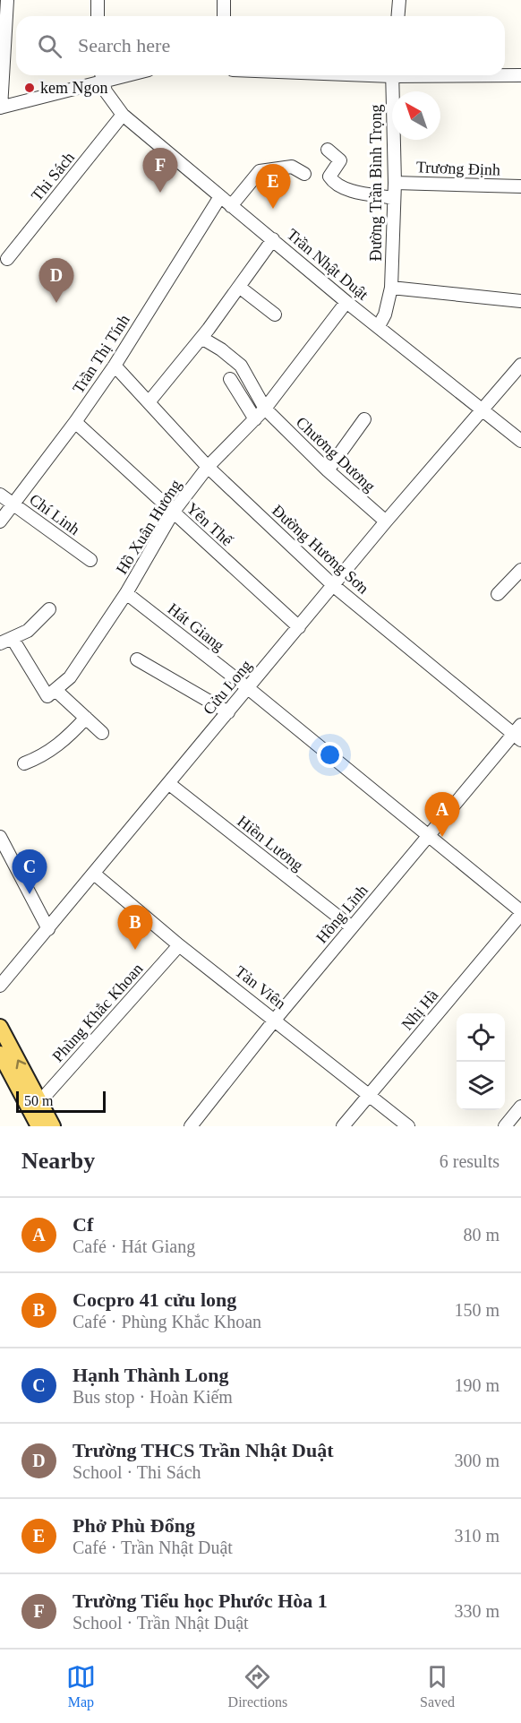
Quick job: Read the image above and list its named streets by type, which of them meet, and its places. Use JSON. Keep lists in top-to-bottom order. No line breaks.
{"streets":{"street":["Trương Định","Thi Sách","Đường Trần Bình Trọng","Trần Nhật Duật","Trần Thị Tính","Chương Dương","Chí Linh","Yên Thế","Hồ Xuân Hương","Đường Hương Sơn","Hát Giang","Cửu Long","Hiền Lương","Hồng Lĩnh","Tản Viên","Nhị Hà","Phùng Khắc Khoan"]},"crossings":[["Trương Định","Đường Trần Bình Trọng"],["Thi Sách","Trần Nhật Duật"],["Đường Trần Bình Trọng","Trần Nhật Duật"],["Trần Nhật Duật","Trần Thị Tính"],["Trần Nhật Duật","Hồ Xuân Hương"],["Trần Nhật Duật","Cửu Long"],["Trần Thị Tính","Chí Linh"],["Trần Thị Tính","Yên Thế"],["Trần Thị Tính","Đường Hương Sơn"],["Chương Dương","Hồ Xuân Hương"],["Chương Dương","Cửu Long"],["Yên Thế","Hồ Xuân Hương"],["Yên Thế","Cửu Long"],["Hồ Xuân Hương","Đường Hương Sơn"],["Hồ Xuân Hương","Hát Giang"],["Đường Hương Sơn","Cửu Long"],["Đường Hương Sơn","Hồng Lĩnh"],["Hát Giang","Cửu Long"],["Hát Giang","Hồng Lĩnh"],["Hát Giang","Nhị Hà"],["Cửu Long","Hiền Lương"],["Cửu Long","Tản Viên"],["Hiền Lương","Hồng Lĩnh"],["Hồng Lĩnh","Tản Viên"],["Tản Viên","Nhị Hà"],["Tản Viên","Phùng Khắc Khoan"]],"places":["kem Ngon"],"scale_bar":"50 m","north":"top left","page":{"search":"Search here","pins":["F","E","D","A","C","B"],"scale":"50 m","heading":["Nearby","6 results"],"list":[{"mark":"A","name":"Cf","note":"Café · Hát Giang","value":"80 m"},{"mark":"B","name":"Cocpro 41 cửu long","note":"Café · Phùng Khắc Khoan","value":"150 m"},{"mark":"C","name":"Hạnh Thành Long","note":"Bus stop · Hoàn Kiếm","value":"190 m"},{"mark":"D","name":"Trường THCS Trần Nhật Duật","note":"School · Thi Sách","value":"300 m"},{"mark":"E","name":"Phở Phù Đổng","note":"Café · Trần Nhật Duật","value":"310 m"},{"mark":"F","name":"Trường Tiểu học Phước Hòa 1","note":"School · Trần Nhật Duật","value":"330 m"}],"nav":["Map","Directions","Saved"]}}
